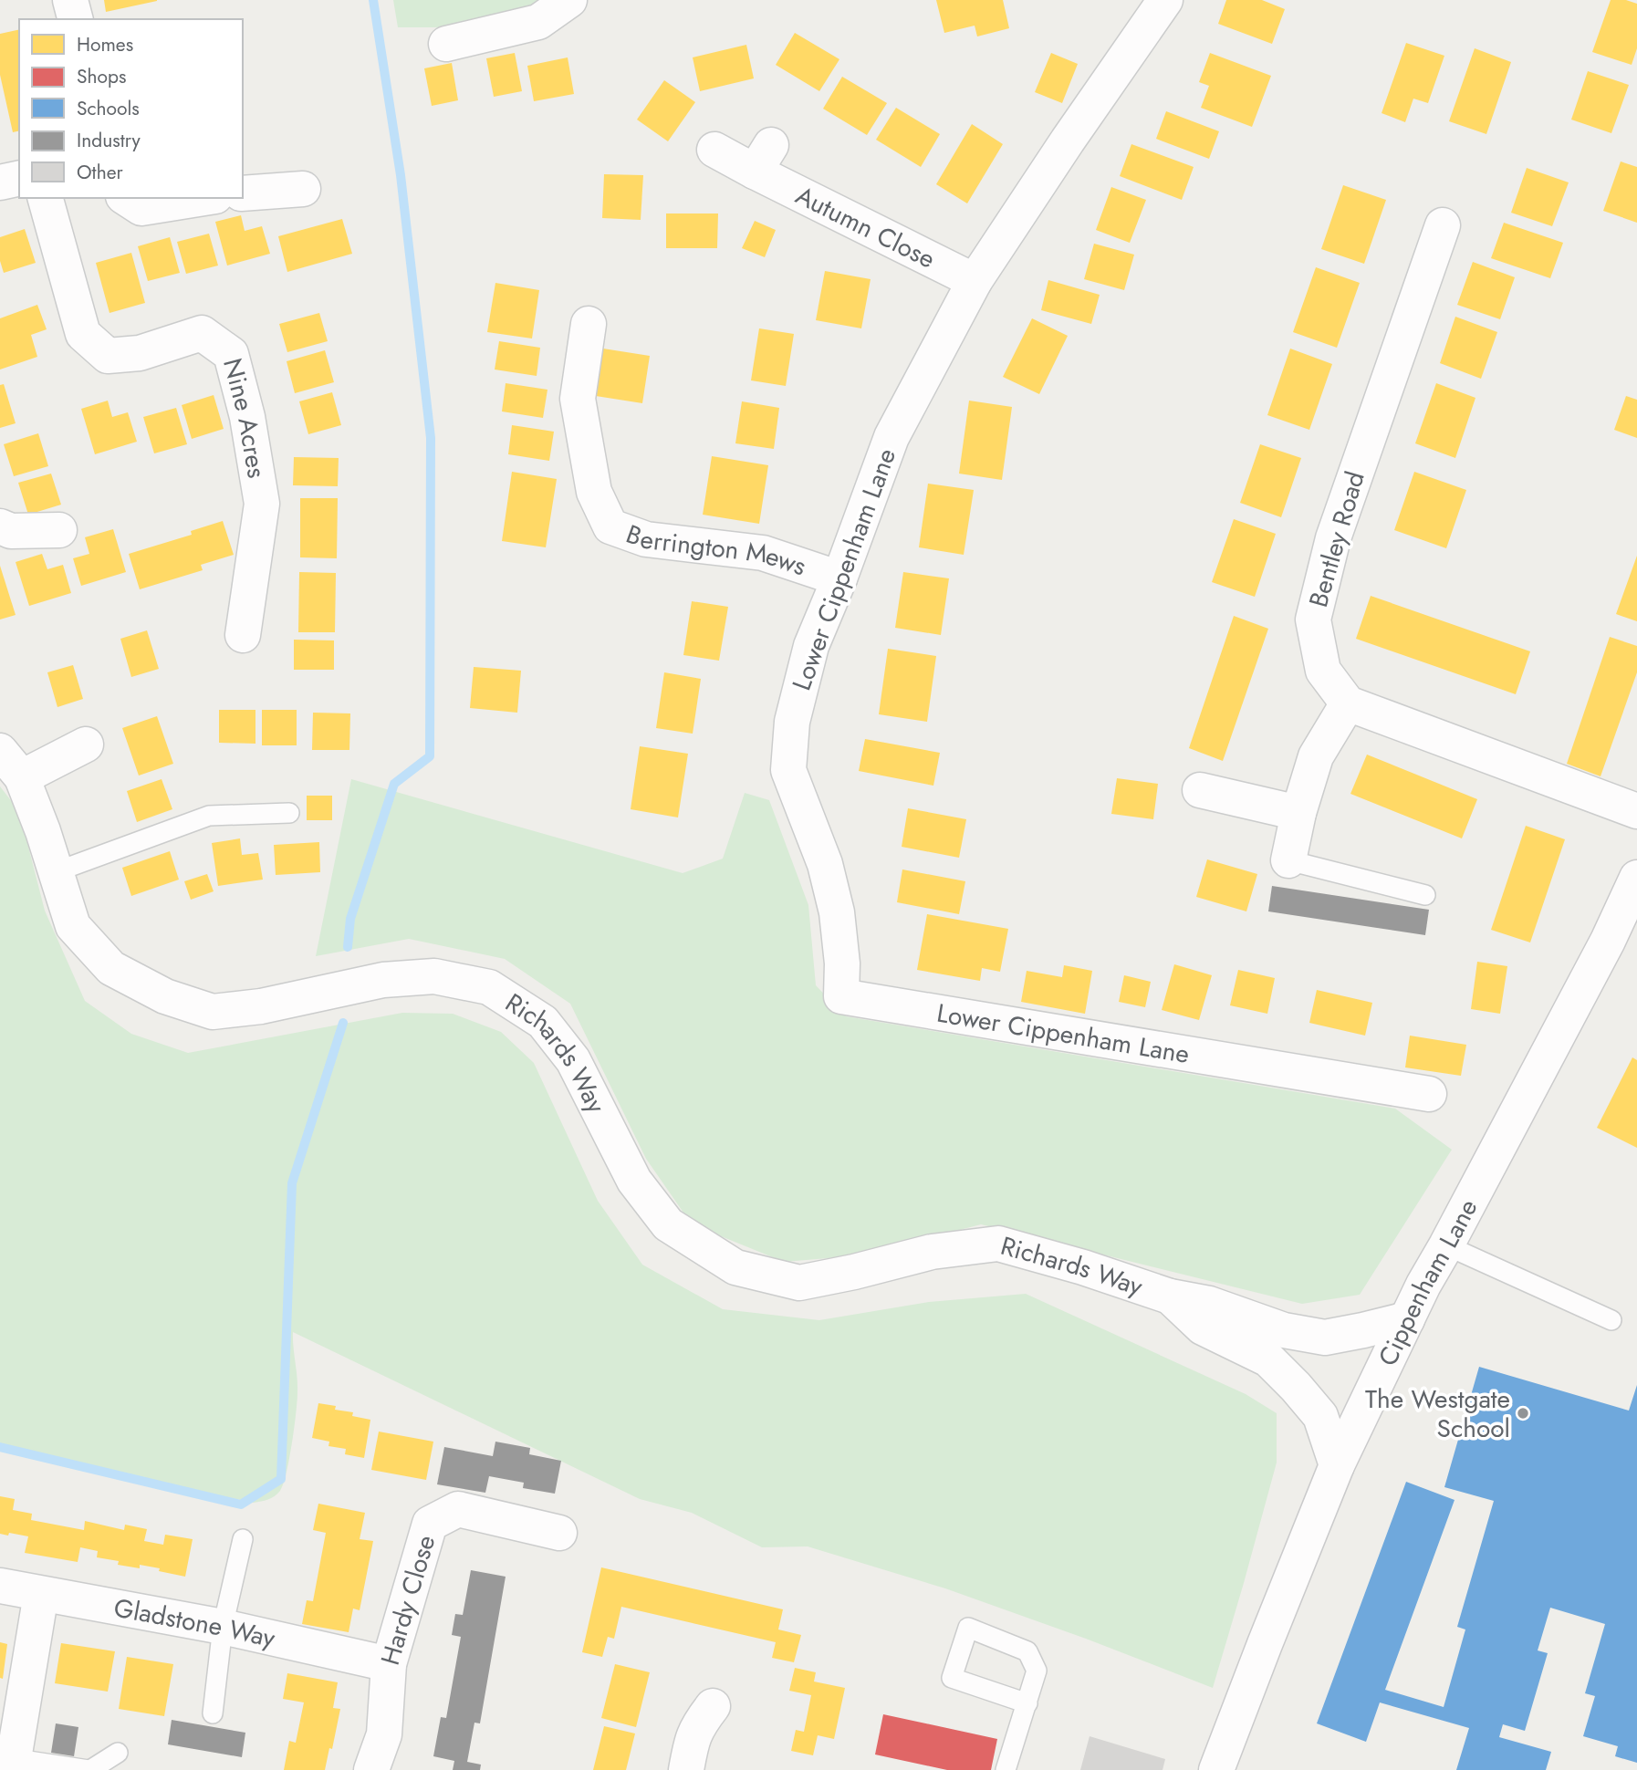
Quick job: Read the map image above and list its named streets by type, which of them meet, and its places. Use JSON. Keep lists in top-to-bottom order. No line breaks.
{"streets":{"street":["Autumn Close","Nine Acres","Bentley Road","Berrington Mews","Lower Cippenham Lane","Richards Way","Cippenham Lane","Hardy Close","Gladstone Way"]},"crossings":[["Autumn Close","Lower Cippenham Lane"],["Berrington Mews","Lower Cippenham Lane"],["Richards Way","Cippenham Lane"],["Hardy Close","Gladstone Way"]],"places":["The Westgate School"],"legend":["Homes","Shops","Schools","Industry","Other"]}
